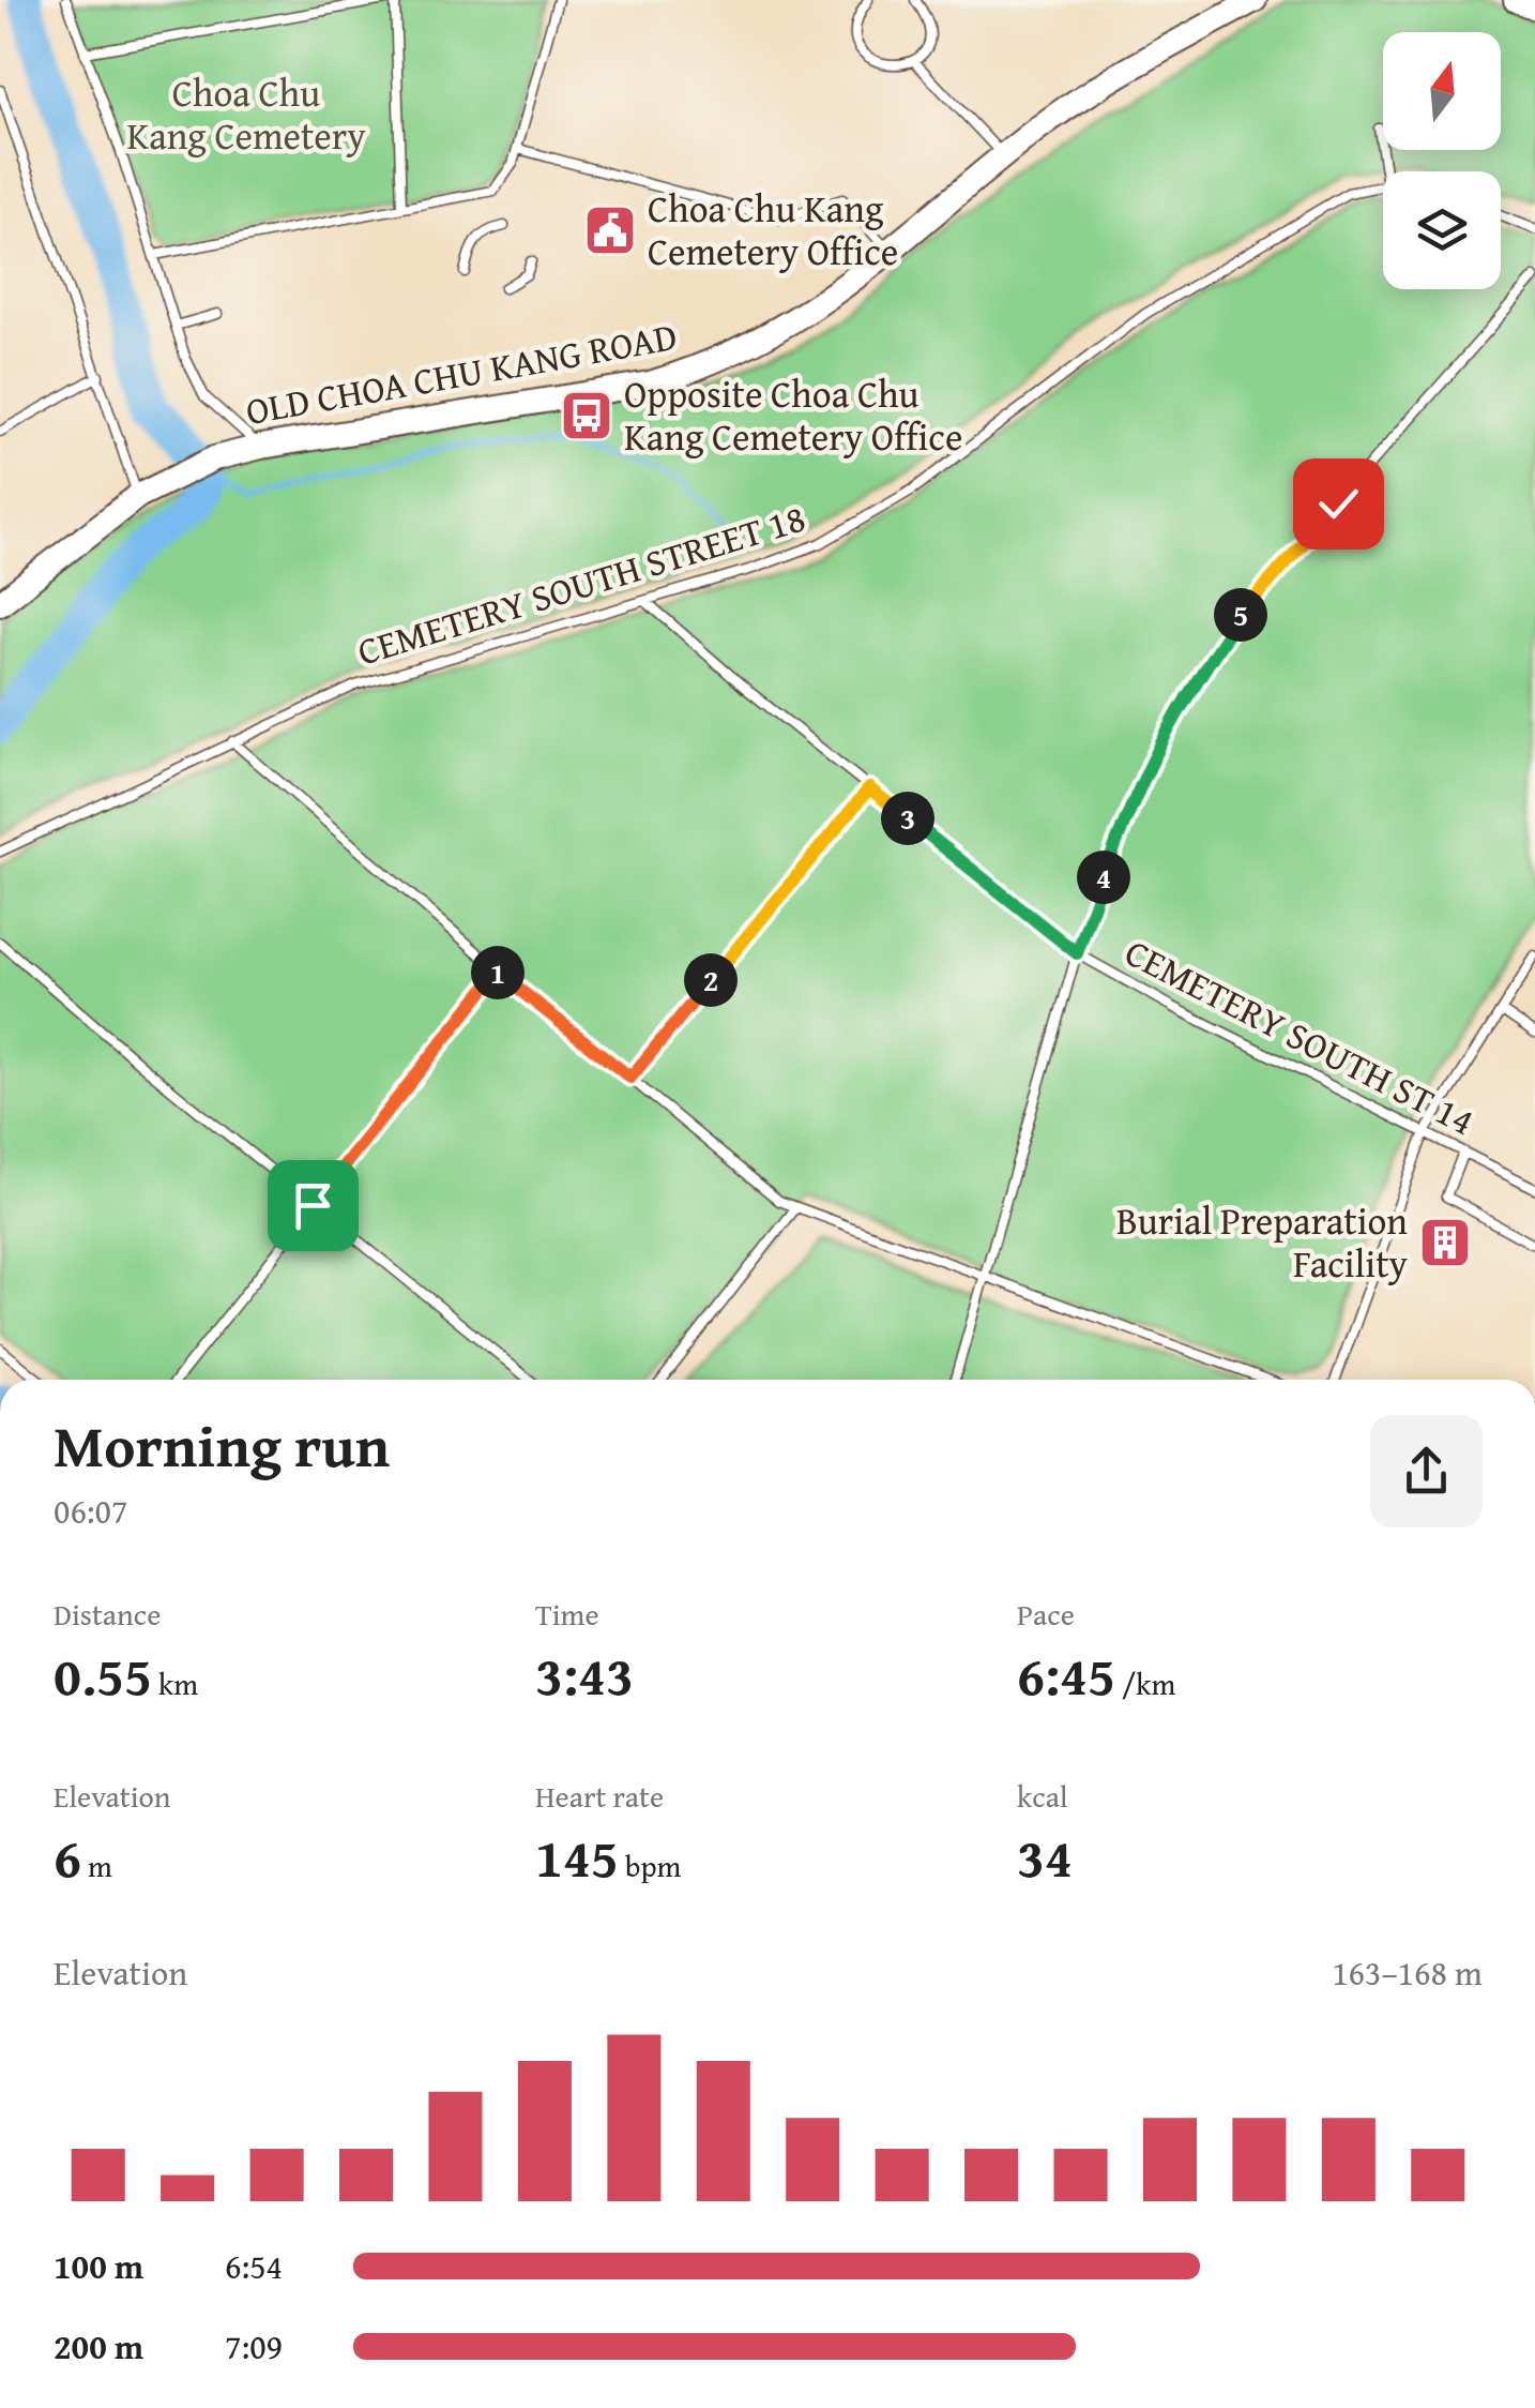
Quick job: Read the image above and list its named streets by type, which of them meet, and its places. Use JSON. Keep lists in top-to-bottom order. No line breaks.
{"streets":{"street":["OLD CHOA CHU KANG ROAD"],"lane":["CEMETERY SOUTH STREET 18","CEMETERY SOUTH ST 14"]},"crossings":[["CEMETERY SOUTH STREET 18","CEMETERY SOUTH ST 14"]],"parks":["Choa Chu Kang Cemetery"],"places":{"public building":["Choa Chu Kang Cemetery Office"],"bus stop":["Opposite Choa Chu Kang Cemetery Office"],"building":["Burial Preparation Facility"]},"north":"top","page":{"pins":["5","3","4","1","2"],"heading":["Morning run","06:07"],"stats":[["Distance","0.55 km"],["Time","3:43"],["Pace","6:45 /km"],["Elevation","6 m"],["Heart rate","145 bpm"],["kcal","34"]],"chart":["Elevation","163–168 m"],"list":[{"name":"100 m","note":"6:54"},{"name":"200 m","note":"7:09"}]}}
